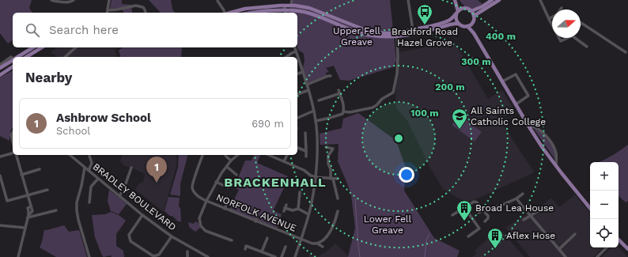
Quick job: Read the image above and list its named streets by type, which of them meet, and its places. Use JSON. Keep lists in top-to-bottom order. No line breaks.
{"streets":{"street":["BRADLEY BOULEVARD","NORFOLK AVENUE"]},"districts":["BRACKENHALL"],"parks":["Upper Fell Greave","Lower Fell Greave"],"places":{"bus stop":["Bradford Road Hazel Grove"],"school or university":["All Saints Catholic College"],"building":["Broad Lea House","Aflex Hose"]},"north":"right","page":{"search":"Search here","heading":"Nearby","list":[{"mark":"1","name":"Ashbrow School","note":"School","value":"690 m"}],"pins":"1","map_buttons":["+","−"]},"rings":["400 m","300 m","200 m","100 m"]}
